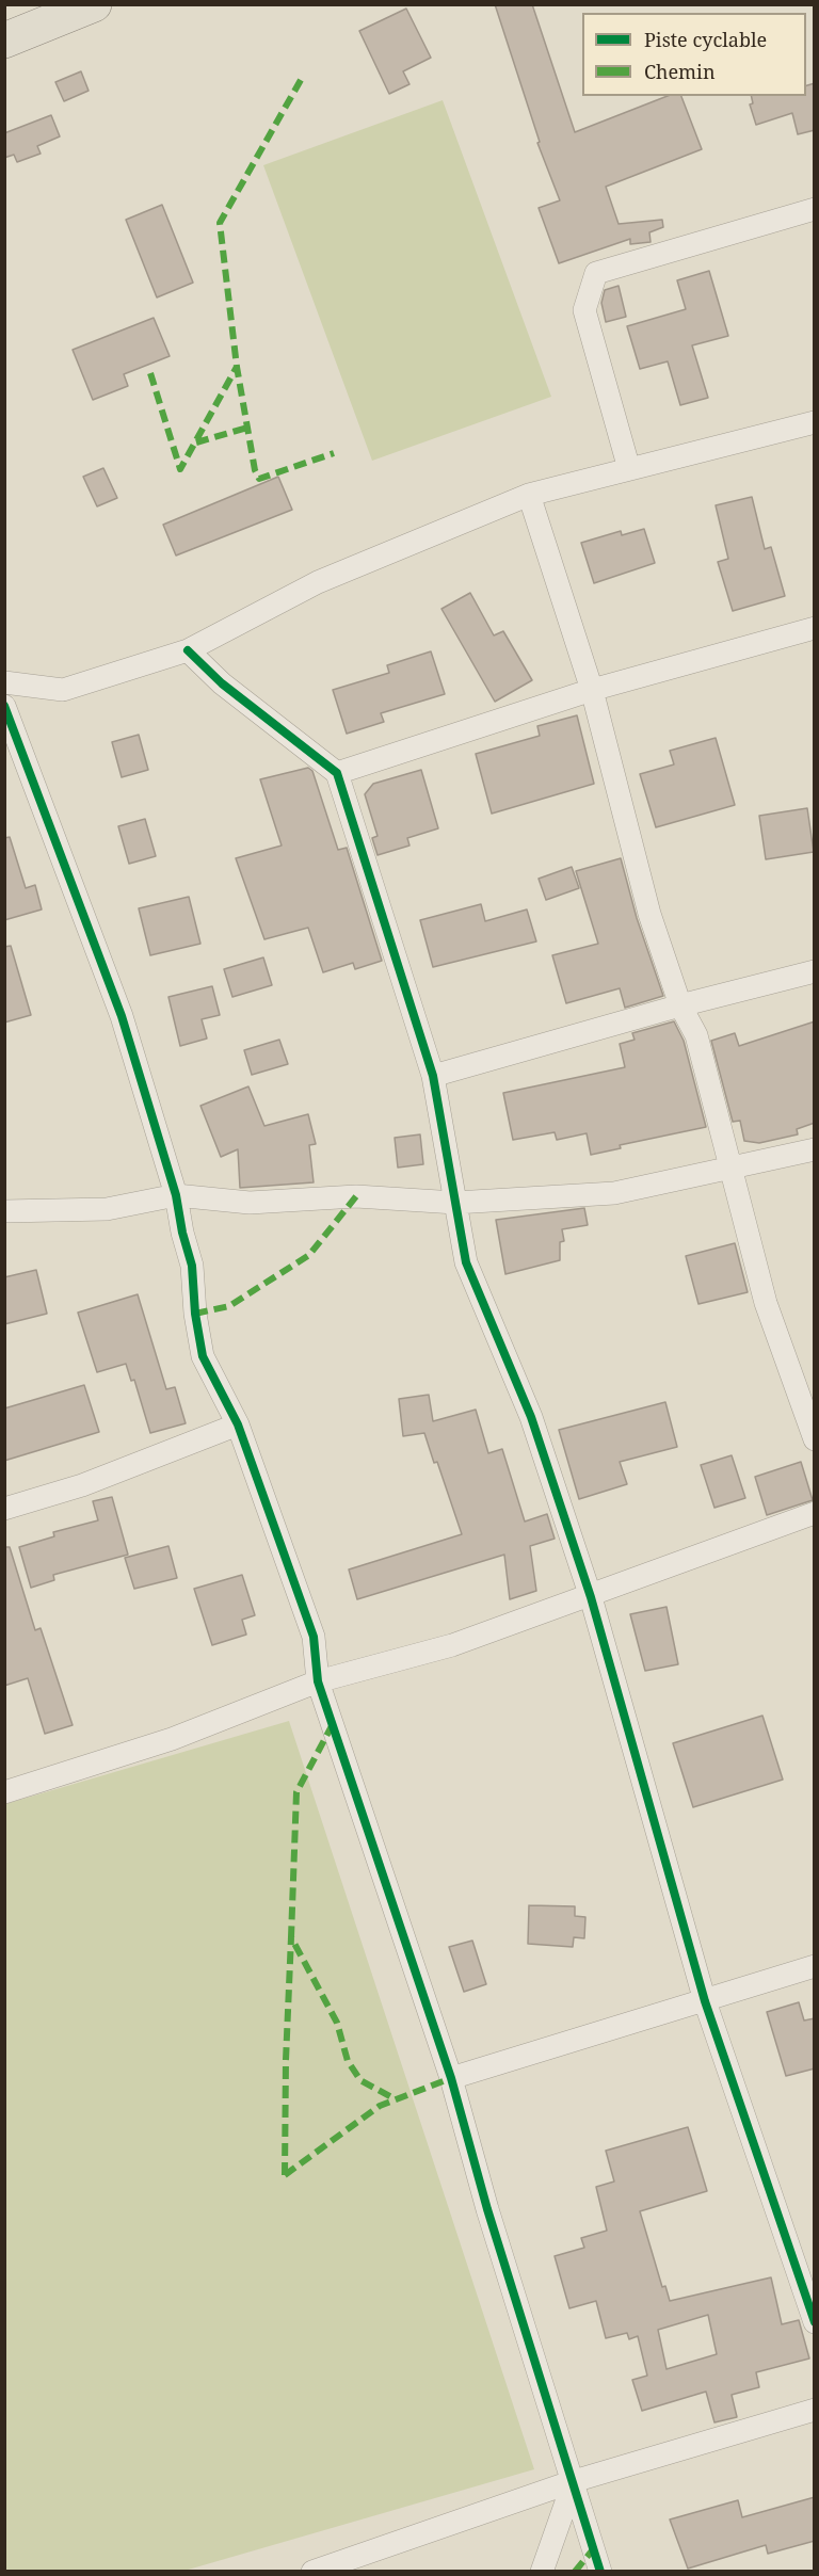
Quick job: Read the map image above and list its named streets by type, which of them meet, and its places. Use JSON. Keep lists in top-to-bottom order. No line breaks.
{"legend":["Piste cyclable","Chemin"]}
